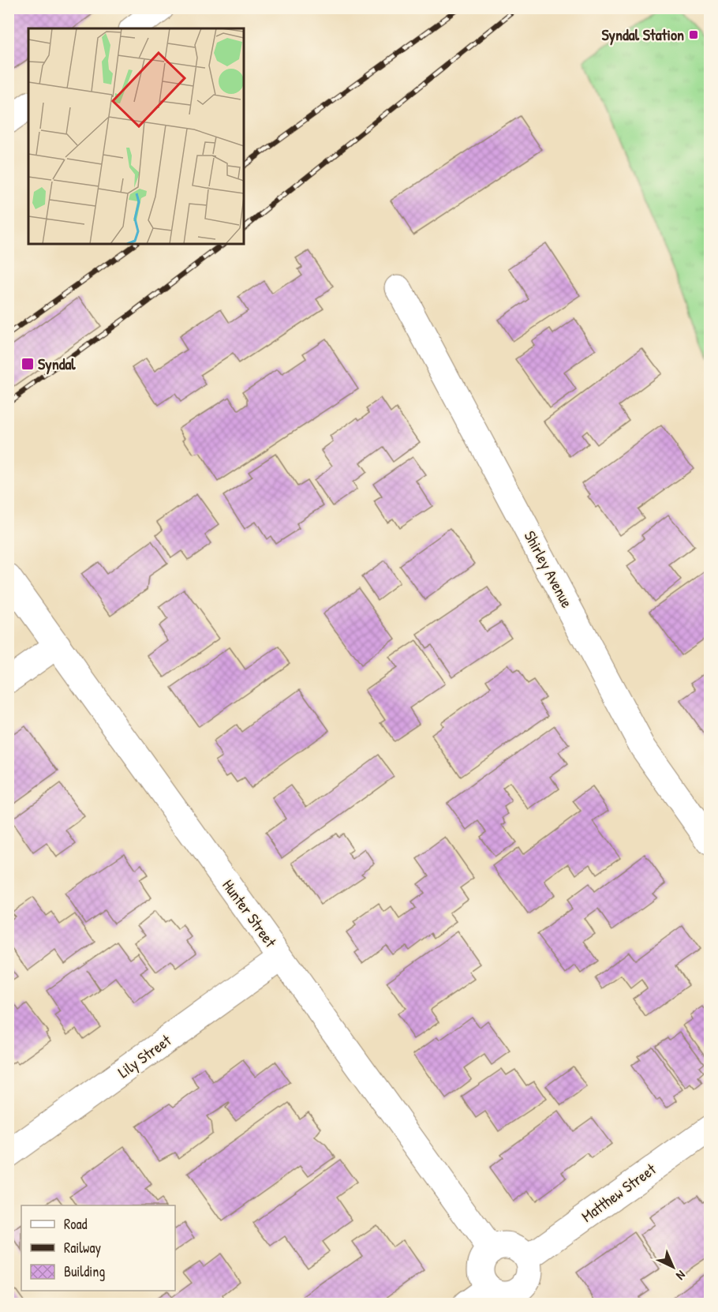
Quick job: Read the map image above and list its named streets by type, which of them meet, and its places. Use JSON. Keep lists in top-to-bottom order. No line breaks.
{"streets":{"street":["Shirley Avenue","Hunter Street","Lily Street","Matthew Street"]},"crossings":[["Hunter Street","Lily Street"],["Hunter Street","Matthew Street"]],"places":{"transit":["Syndal Station","Syndal"]},"legend":["Road","Railway","Building"],"north":"bottom right"}
